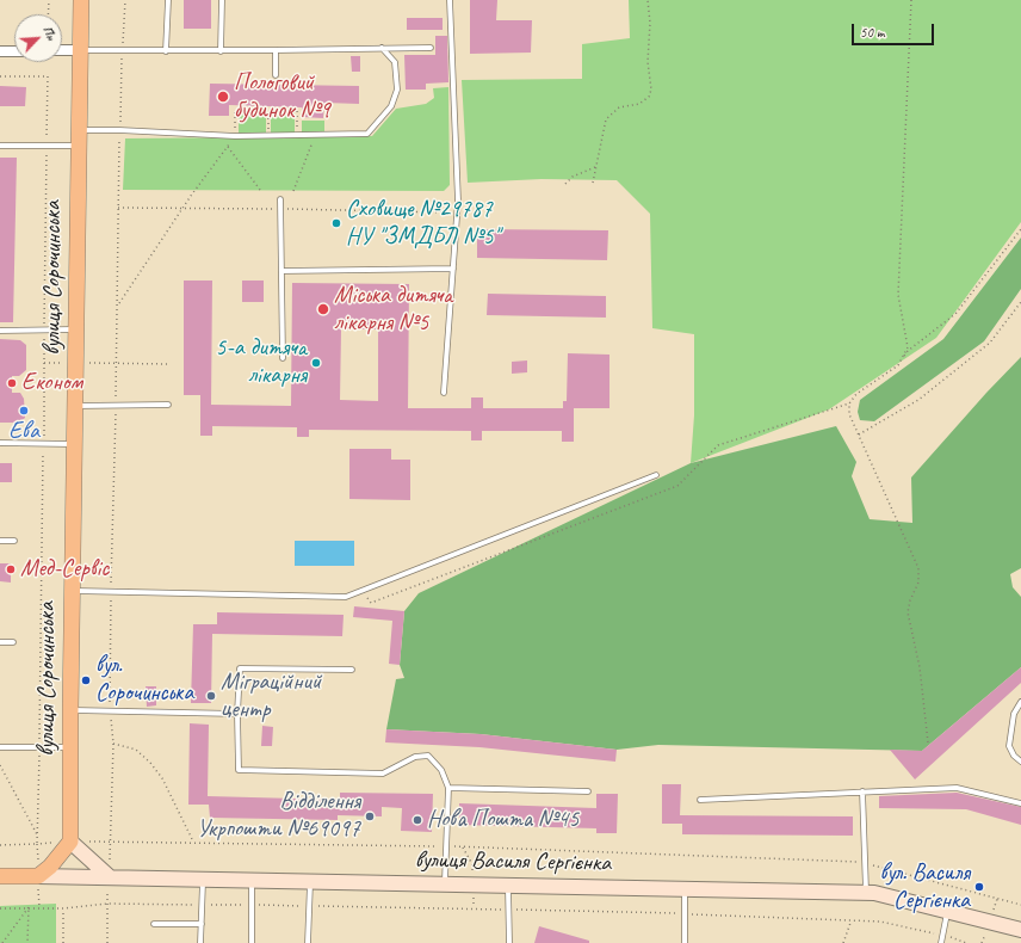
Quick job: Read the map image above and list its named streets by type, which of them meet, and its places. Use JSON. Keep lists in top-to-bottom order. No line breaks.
{"streets":{"main road":["вулиця Сорочинська","вулиця Василя Сергієнка"]},"places":["Пологовий будинок №9","Сховище №29787 НУ \"ЗМДБЛ №5\"","Міська дитяча лікарня №5","5-а дитяча лікарня","Економ","Ева","Мед-Сервіс","вул. Сорочинська","Міграційний центр","Відділення Укрпошти №69097","Нова Пошта №45","вул. Василя Сергієнка"],"scale_bar":"50 m","north":"top right"}
